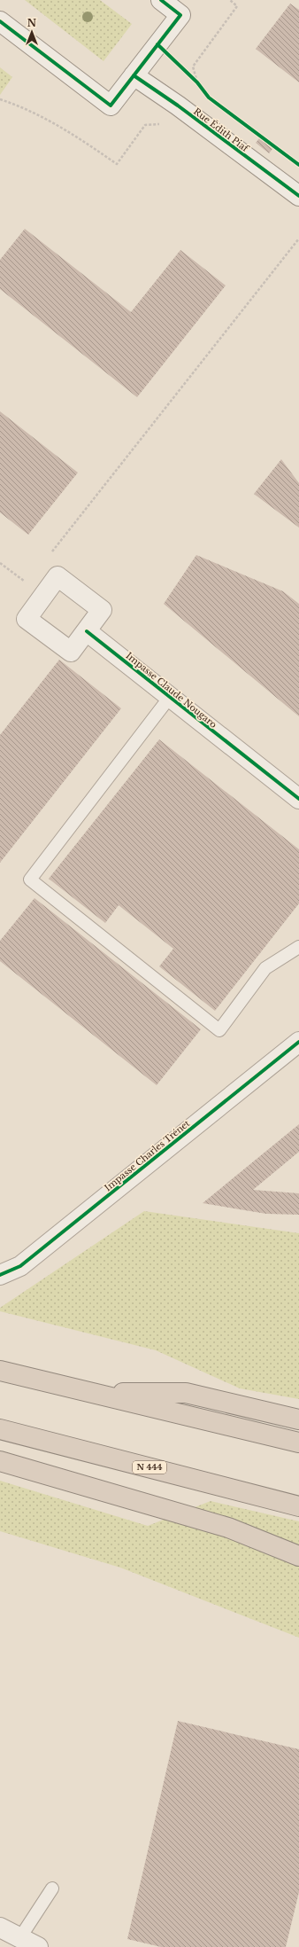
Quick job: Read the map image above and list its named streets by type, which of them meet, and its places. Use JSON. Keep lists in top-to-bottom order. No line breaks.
{"streets":{"highway":["N 444"],"street":["Rue Édith Piaf","Impasse Claude Nougaro","Impasse Charles Trénet"]},"north":"top"}
